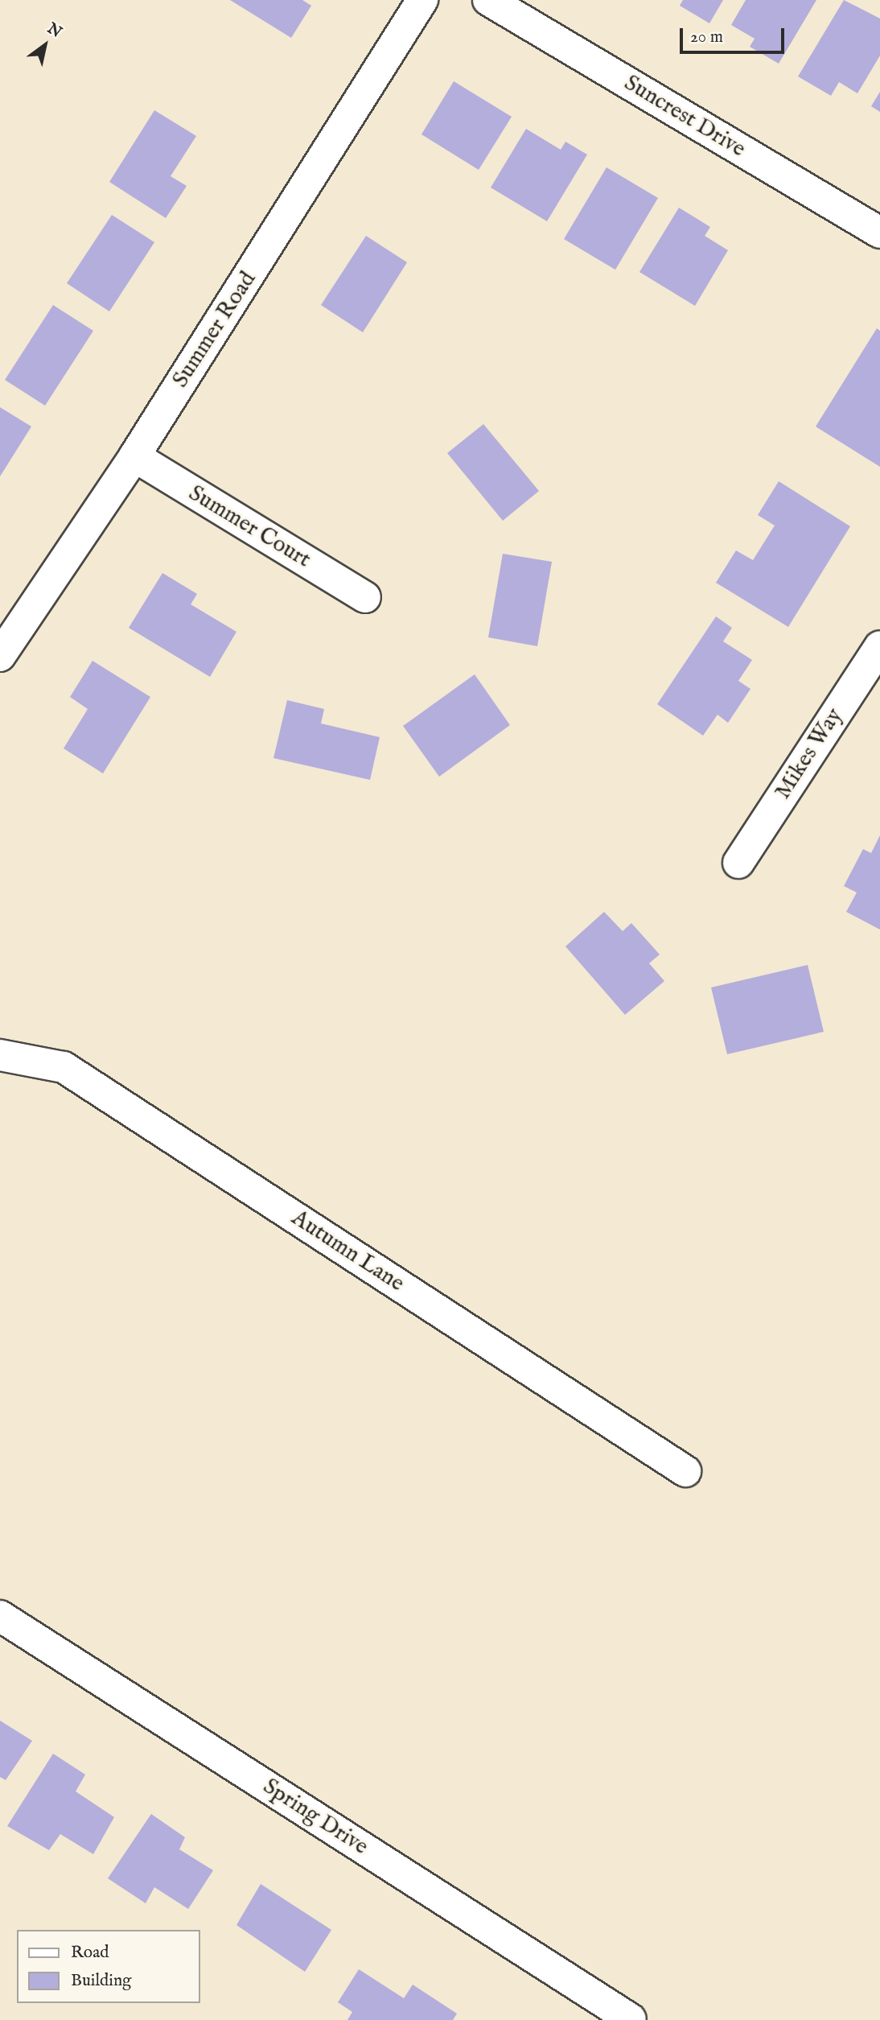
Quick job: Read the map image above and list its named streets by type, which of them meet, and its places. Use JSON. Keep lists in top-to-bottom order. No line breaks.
{"streets":{"street":["Suncrest Drive","Summer Road","Summer Court","Mikes Way","Autumn Lane","Spring Drive"]},"crossings":[["Summer Road","Summer Court"]],"legend":["Road","Building"],"scale_bar":"20 m","north":"top right"}
